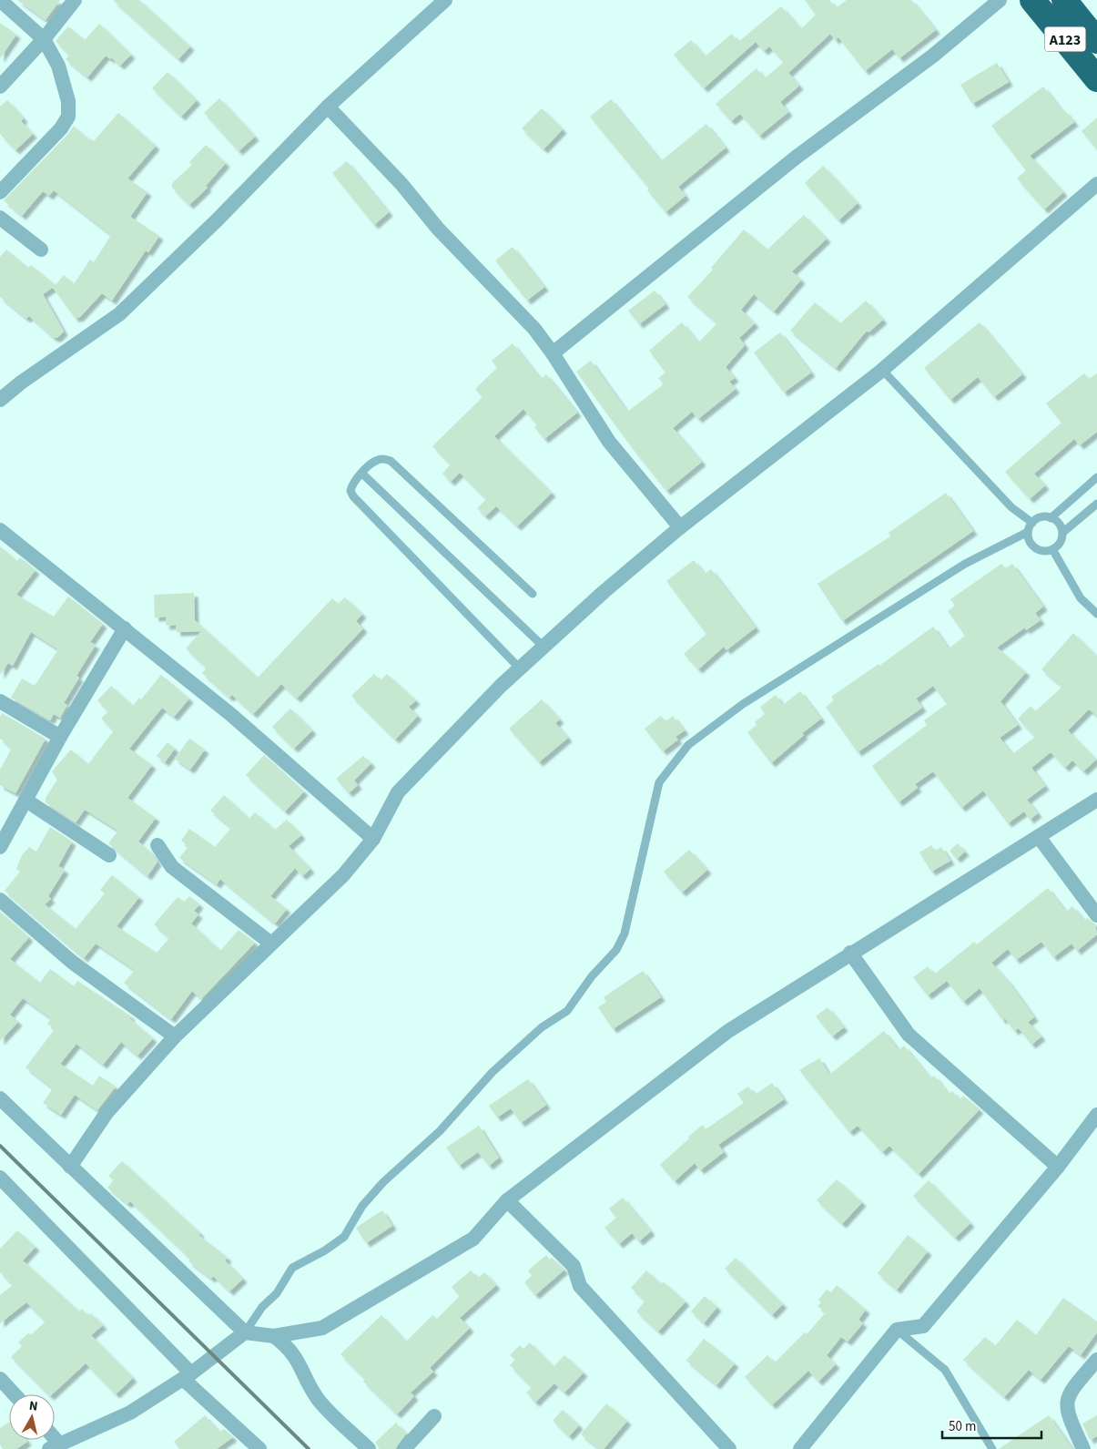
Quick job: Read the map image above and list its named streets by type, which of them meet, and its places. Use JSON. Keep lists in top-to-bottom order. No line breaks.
{"streets":{"highway":["A123"]},"scale_bar":"50 m","north":"top"}
